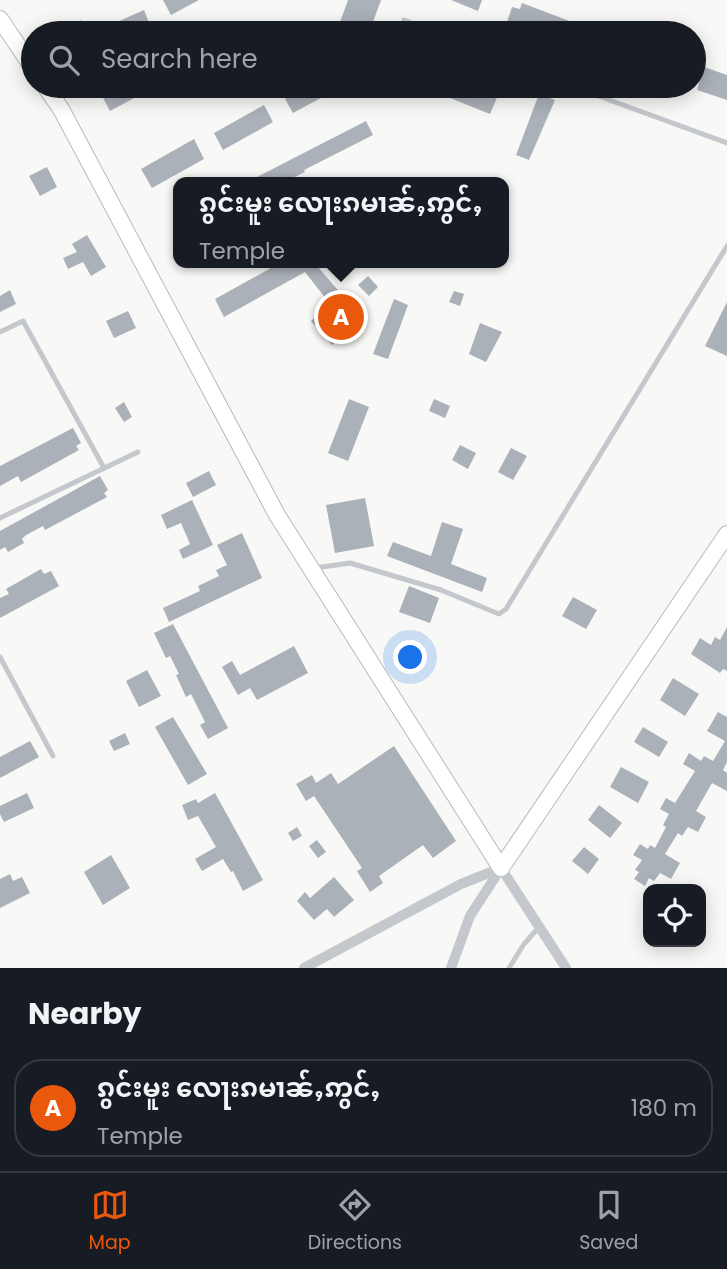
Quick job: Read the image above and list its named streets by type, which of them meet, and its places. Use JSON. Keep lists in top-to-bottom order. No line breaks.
{"page":{"search":"Search here","popup":["ၵွင်းမူး လေႃးၵမၢၼ်ႇဢွင်ႇ","Temple"],"pins":"A","heading":"Nearby","list":[{"mark":"A","name":"ၵွင်းမူး လေႃးၵမၢၼ်ႇဢွင်ႇ","note":"Temple","value":"180 m"}],"nav":["Map","Directions","Saved"]}}
